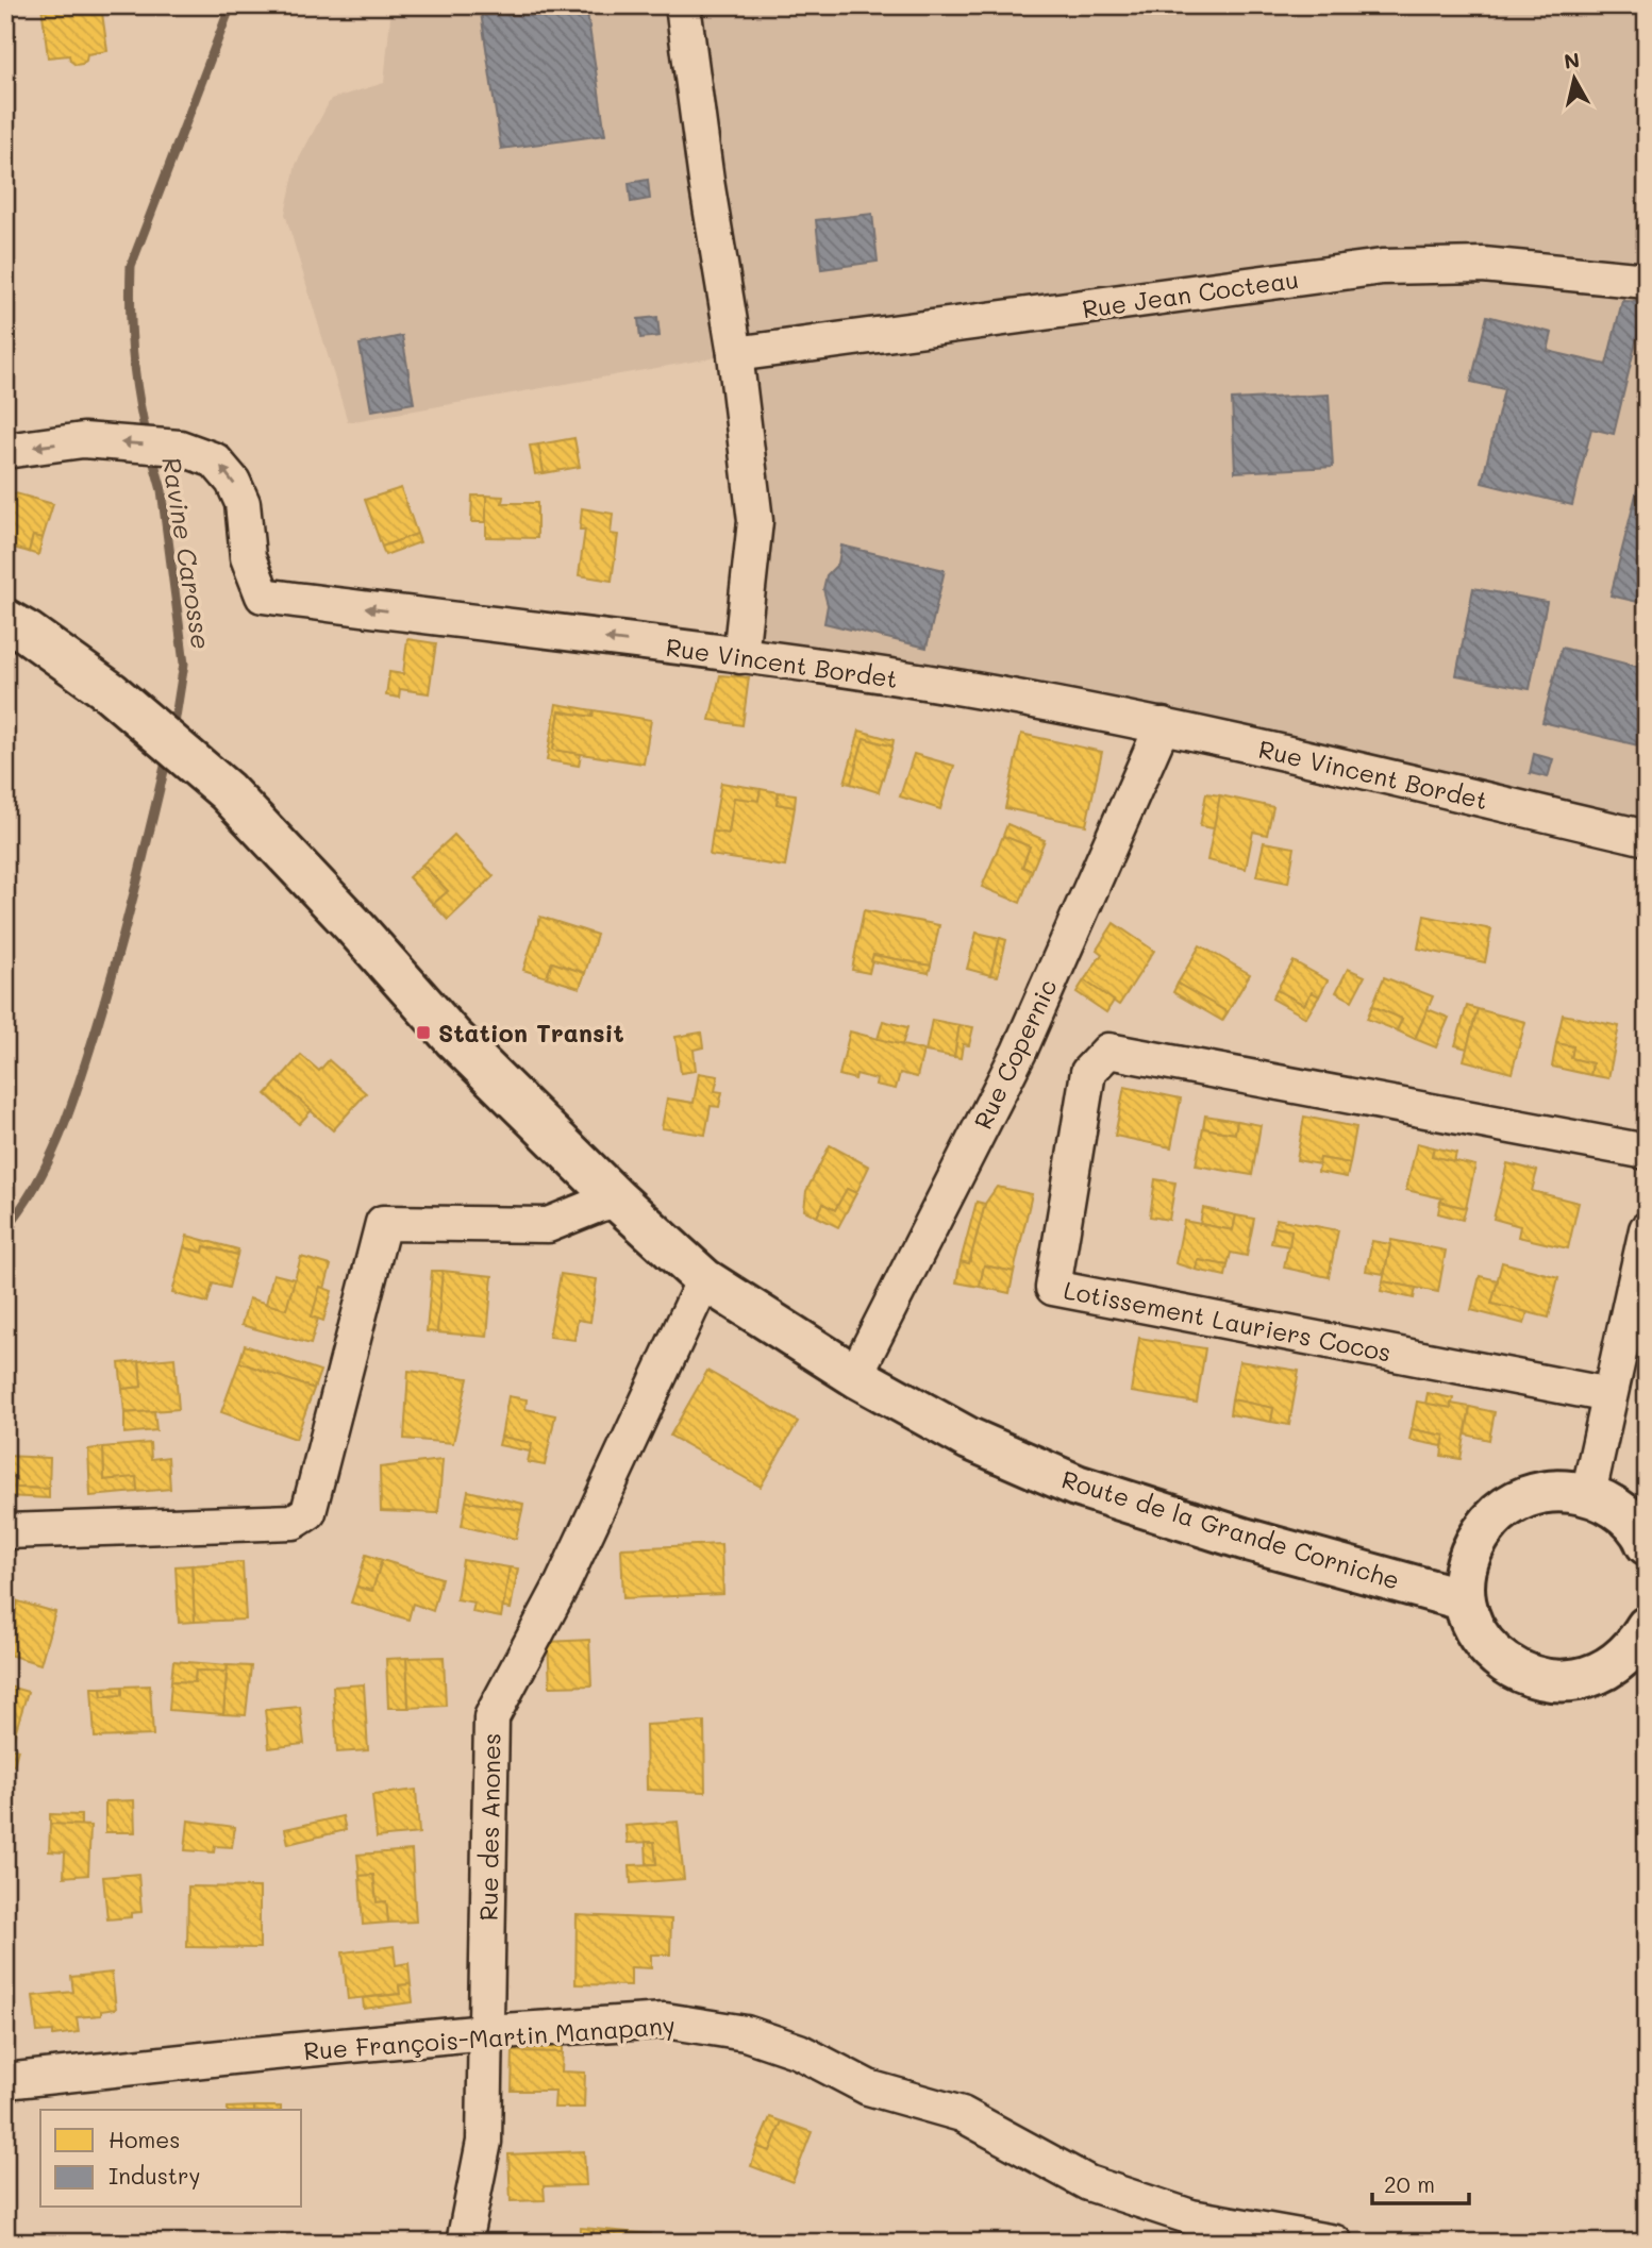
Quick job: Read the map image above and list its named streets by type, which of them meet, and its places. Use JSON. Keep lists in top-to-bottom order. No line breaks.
{"streets":{"main road":["Route de la Grande Corniche"],"street":["Rue Jean Cocteau","Rue Vincent Bordet","Rue Copernic","Lotissement Lauriers Cocos","Rue des Anones","Rue François-Martin Manapany"]},"crossings":[["Rue Vincent Bordet","Rue Copernic"],["Rue Copernic","Route de la Grande Corniche"],["Route de la Grande Corniche","Rue des Anones"],["Rue des Anones","Rue François-Martin Manapany"]],"one_way":["Rue Vincent Bordet"],"water":["Ravine Carosse"],"places":{"transit":["Station Transit"]},"legend":["Homes","Industry"],"scale_bar":"20 m","north":"top"}
